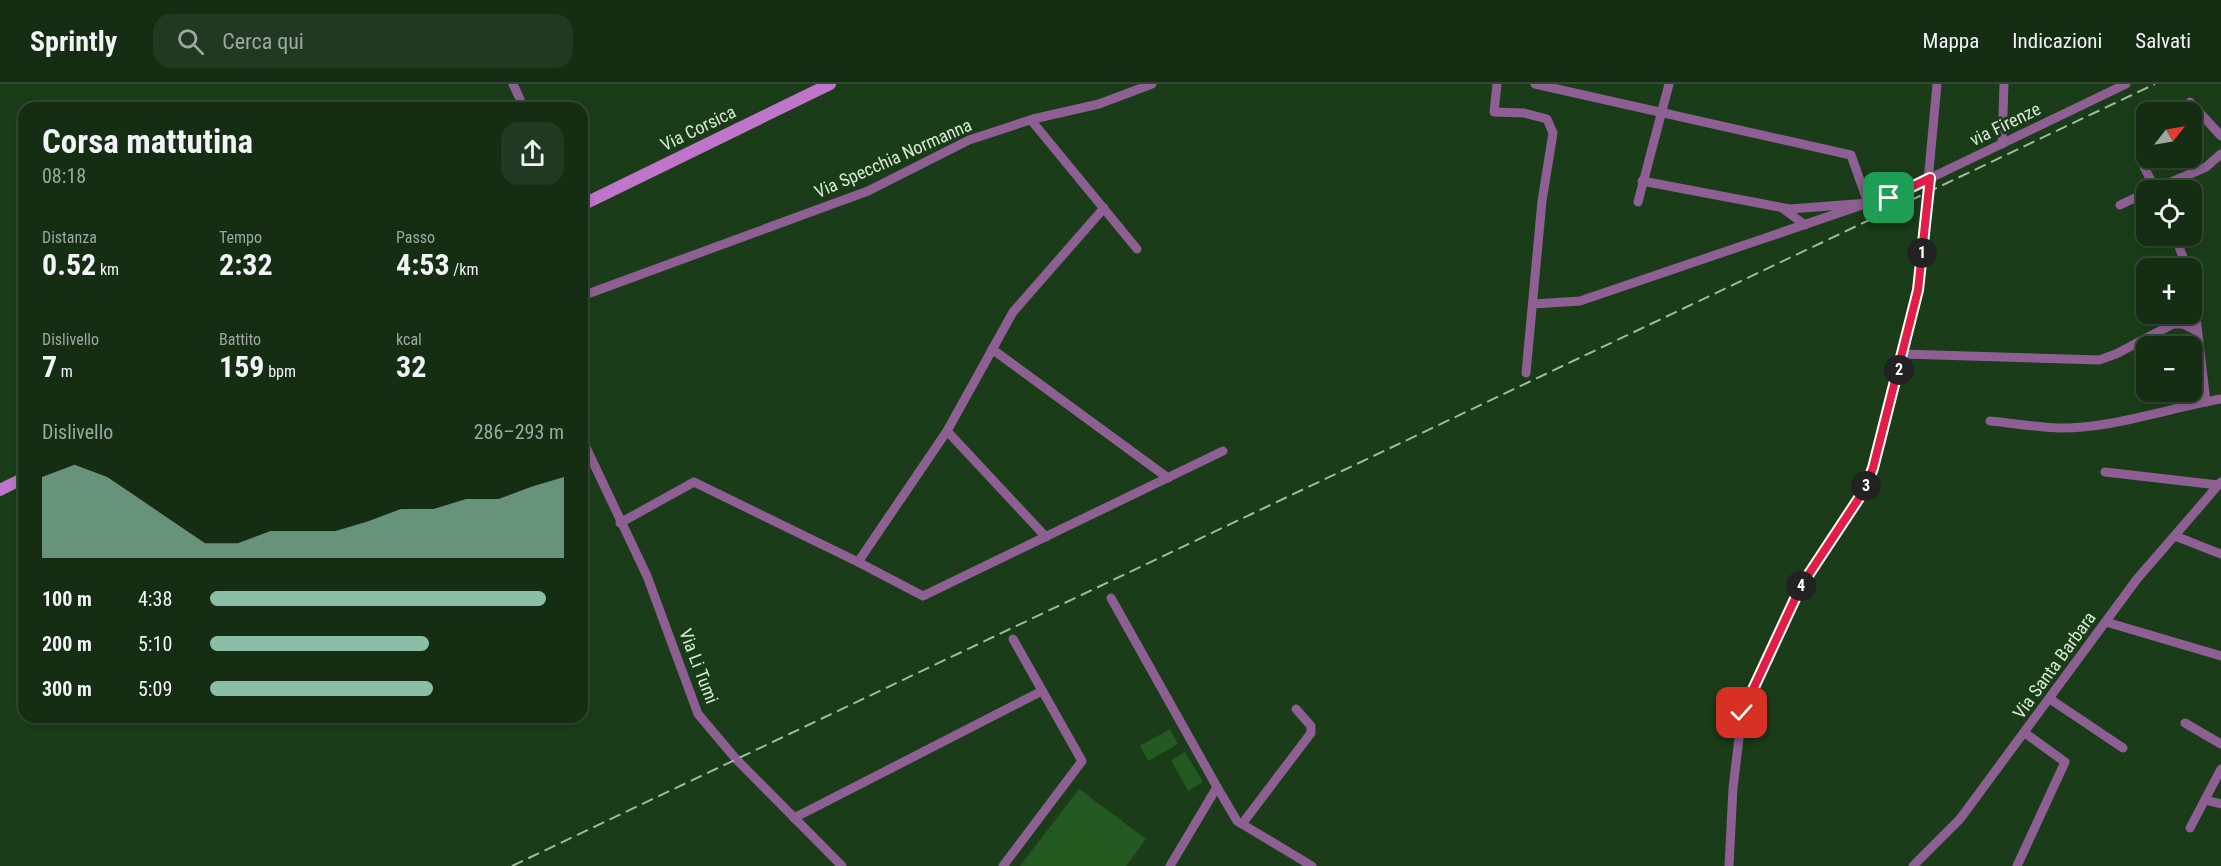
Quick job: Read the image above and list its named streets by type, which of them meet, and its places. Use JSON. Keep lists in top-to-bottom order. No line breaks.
{"streets":{"main road":["Via Corsica"],"street":["via Firenze","Via Specchia Normanna","Via Santa Barbara","Via Li Tumi"]},"north":"top right","page":{"header":"Sprintly","search":"Cerca qui","nav":["Mappa","Indicazioni","Salvati"],"map_buttons":["+","−"],"heading":["Corsa mattutina","08:18"],"stats":[["Distanza","0.52 km"],["Tempo","2:32"],["Passo","4:53 /km"],["Dislivello","7 m"],["Battito","159 bpm"],["kcal","32"]],"pins":["1","2","3","4"],"chart":["Dislivello","286–293 m"],"list":[{"name":"100 m","note":"4:38"},{"name":"200 m","note":"5:10"},{"name":"300 m","note":"5:09"}]}}
